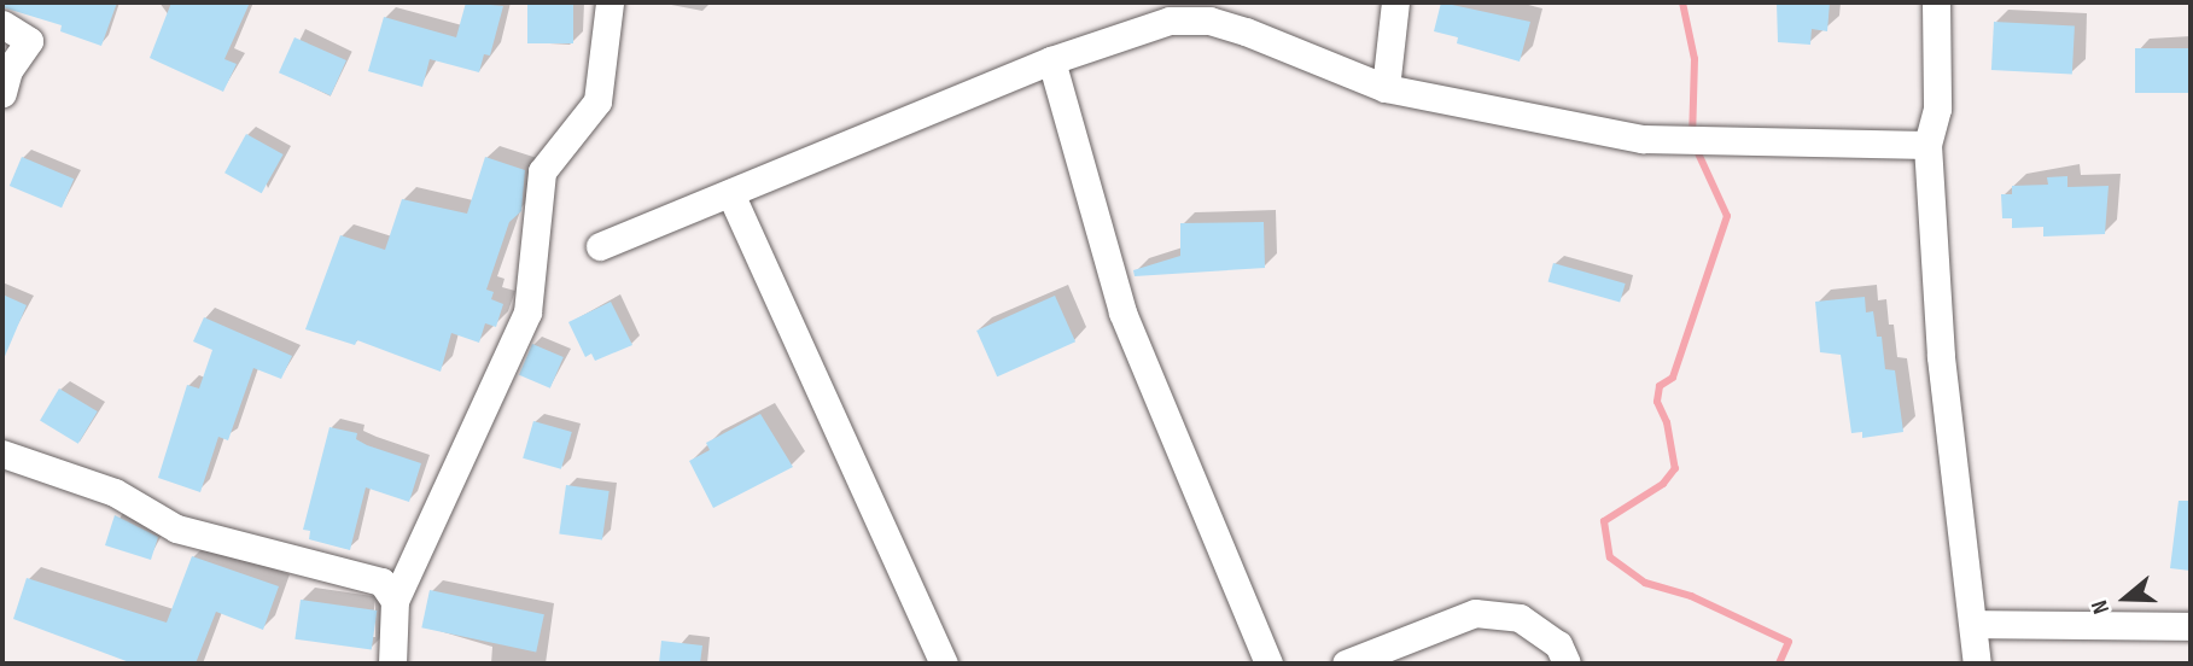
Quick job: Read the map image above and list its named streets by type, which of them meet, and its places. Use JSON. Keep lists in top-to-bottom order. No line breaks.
{"north":"left"}
